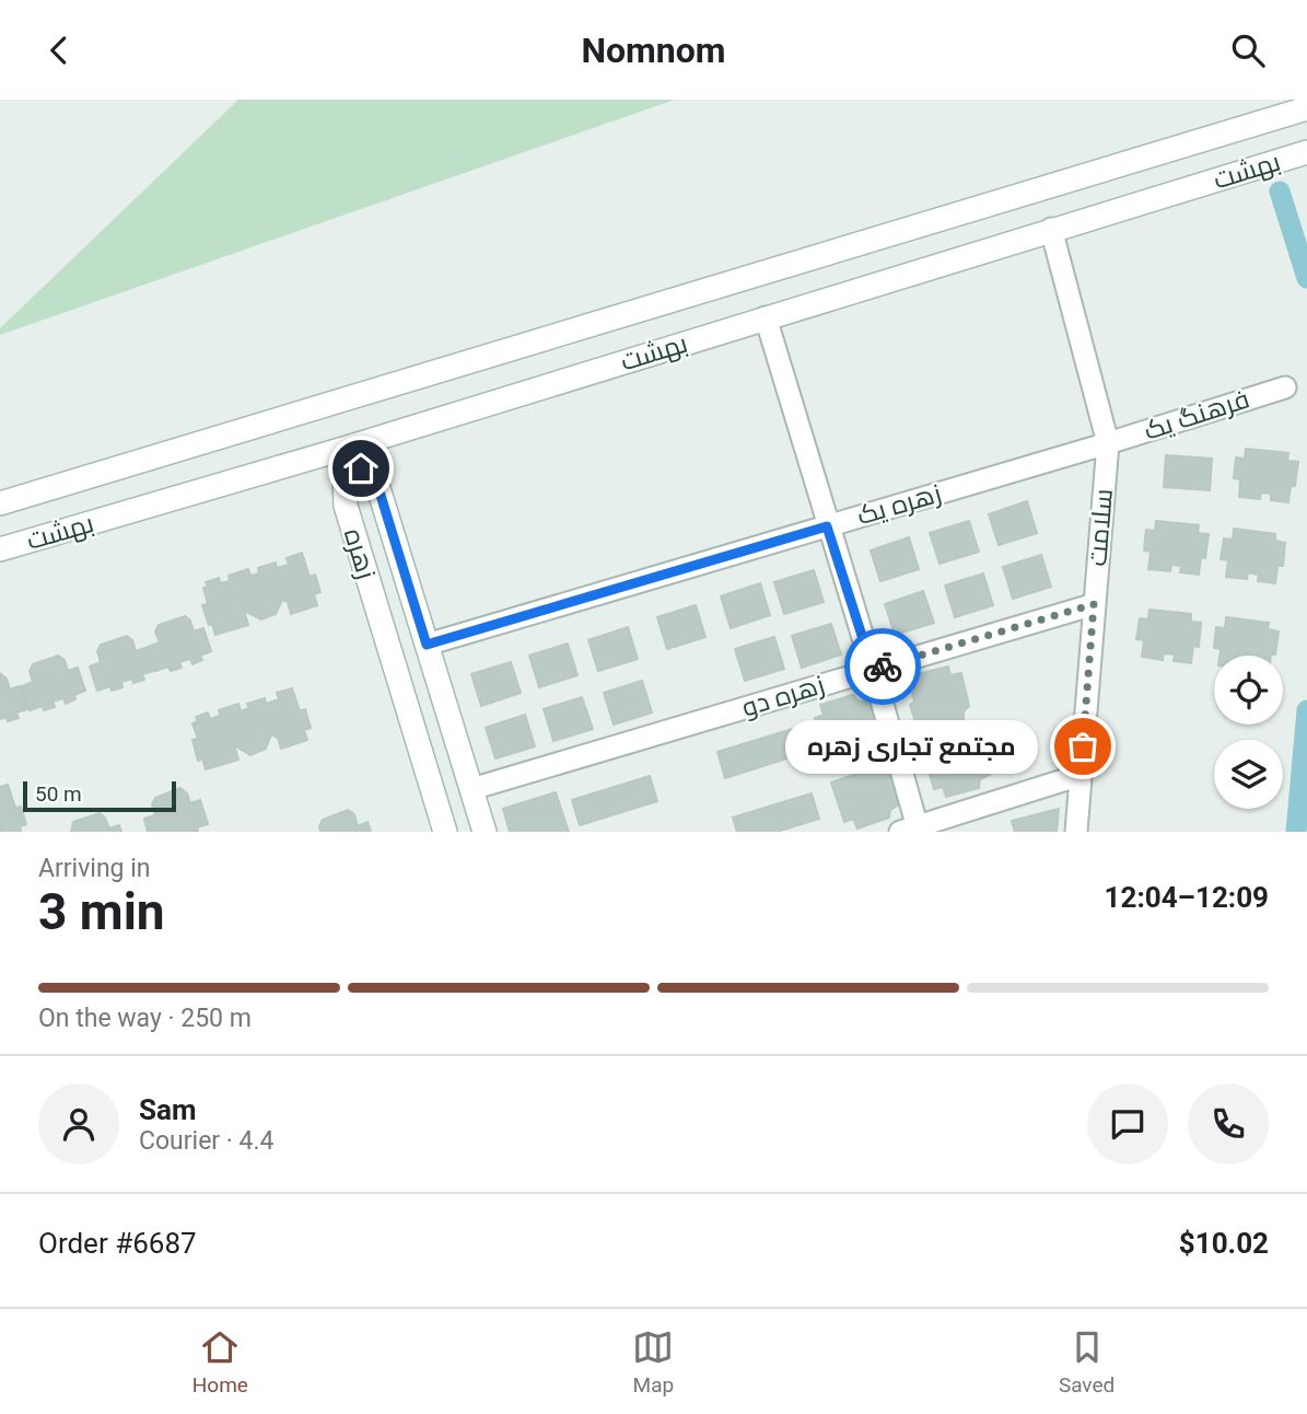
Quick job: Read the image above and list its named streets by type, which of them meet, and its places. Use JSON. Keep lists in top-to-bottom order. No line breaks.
{"streets":{"main road":["بهشت","زهره"],"street":["فرهنگ یک","زهره یک","سلامت","زهره دو"]},"crossings":[["بهشت","سلامت"],["بهشت","زهره"],["فرهنگ یک","زهره یک"],["فرهنگ یک","سلامت"],["زهره یک","سلامت"],["زهره یک","زهره"],["سلامت","زهره دو"],["زهره","زهره دو"]],"places":["مجتمع تجاری زهره"],"scale_bar":"50 m","page":{"header":"Nomnom","bubble":"مجتمع تجاری زهره","scale":"50 m","heading":["3 min","Arriving in","12:04–12:09"],"panel":["Sam","Courier · 4.4","Order #6687","$10.02"],"bar":"On the way · 250 m","tabs":["Home","Map","Saved"]}}
